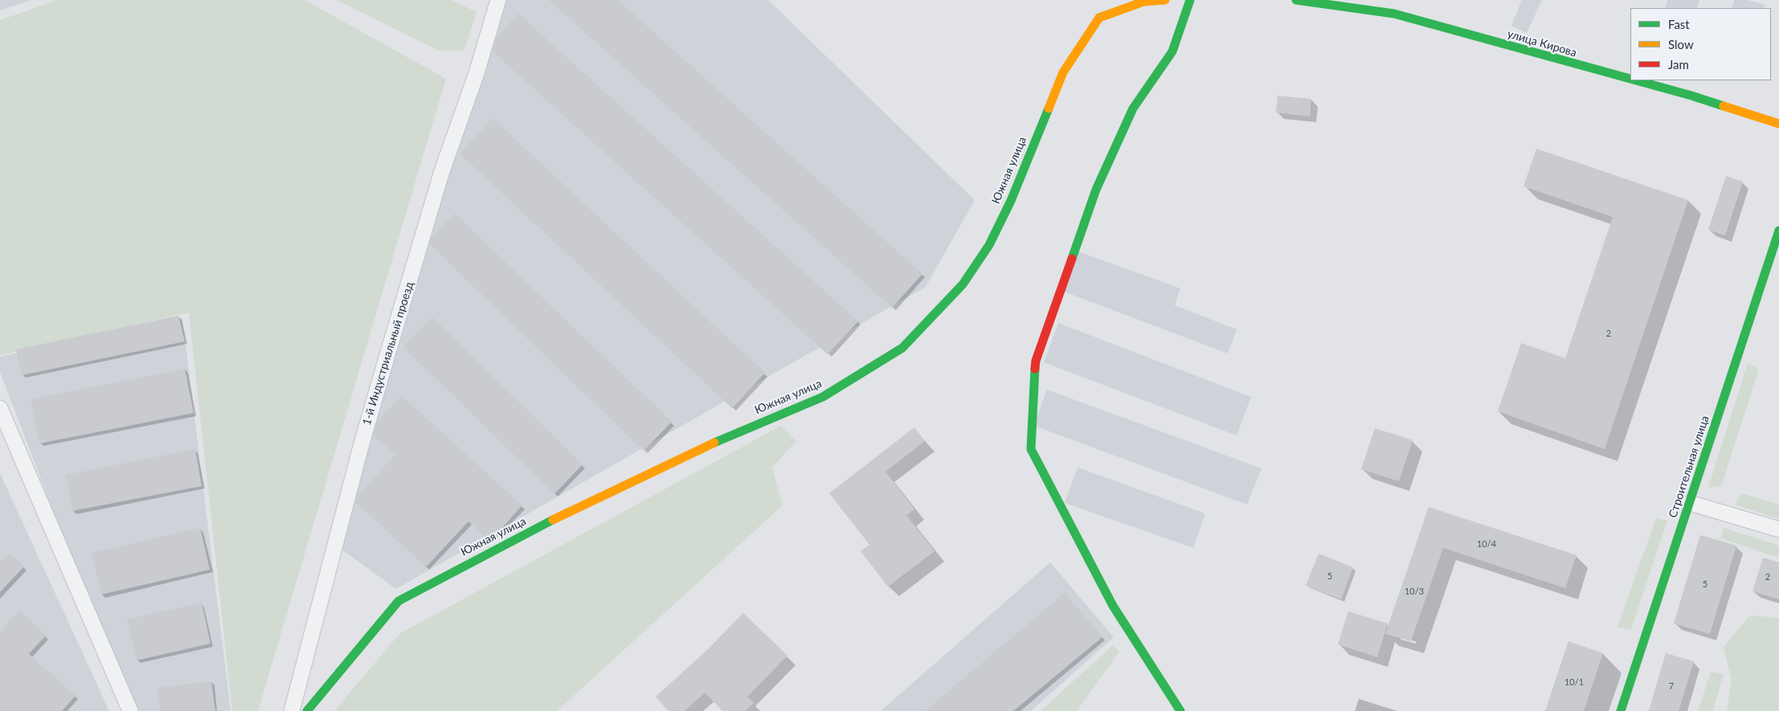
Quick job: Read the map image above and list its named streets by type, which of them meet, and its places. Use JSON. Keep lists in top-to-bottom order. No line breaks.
{"streets":{"street":["улица Кирова","Южная улица","1-й Индустриальный проезд","Строительная улица"]},"house_numbers":["2","10/4","5","2","5","10/3","10/1","7"],"legend":["Fast","Slow","Jam"]}
